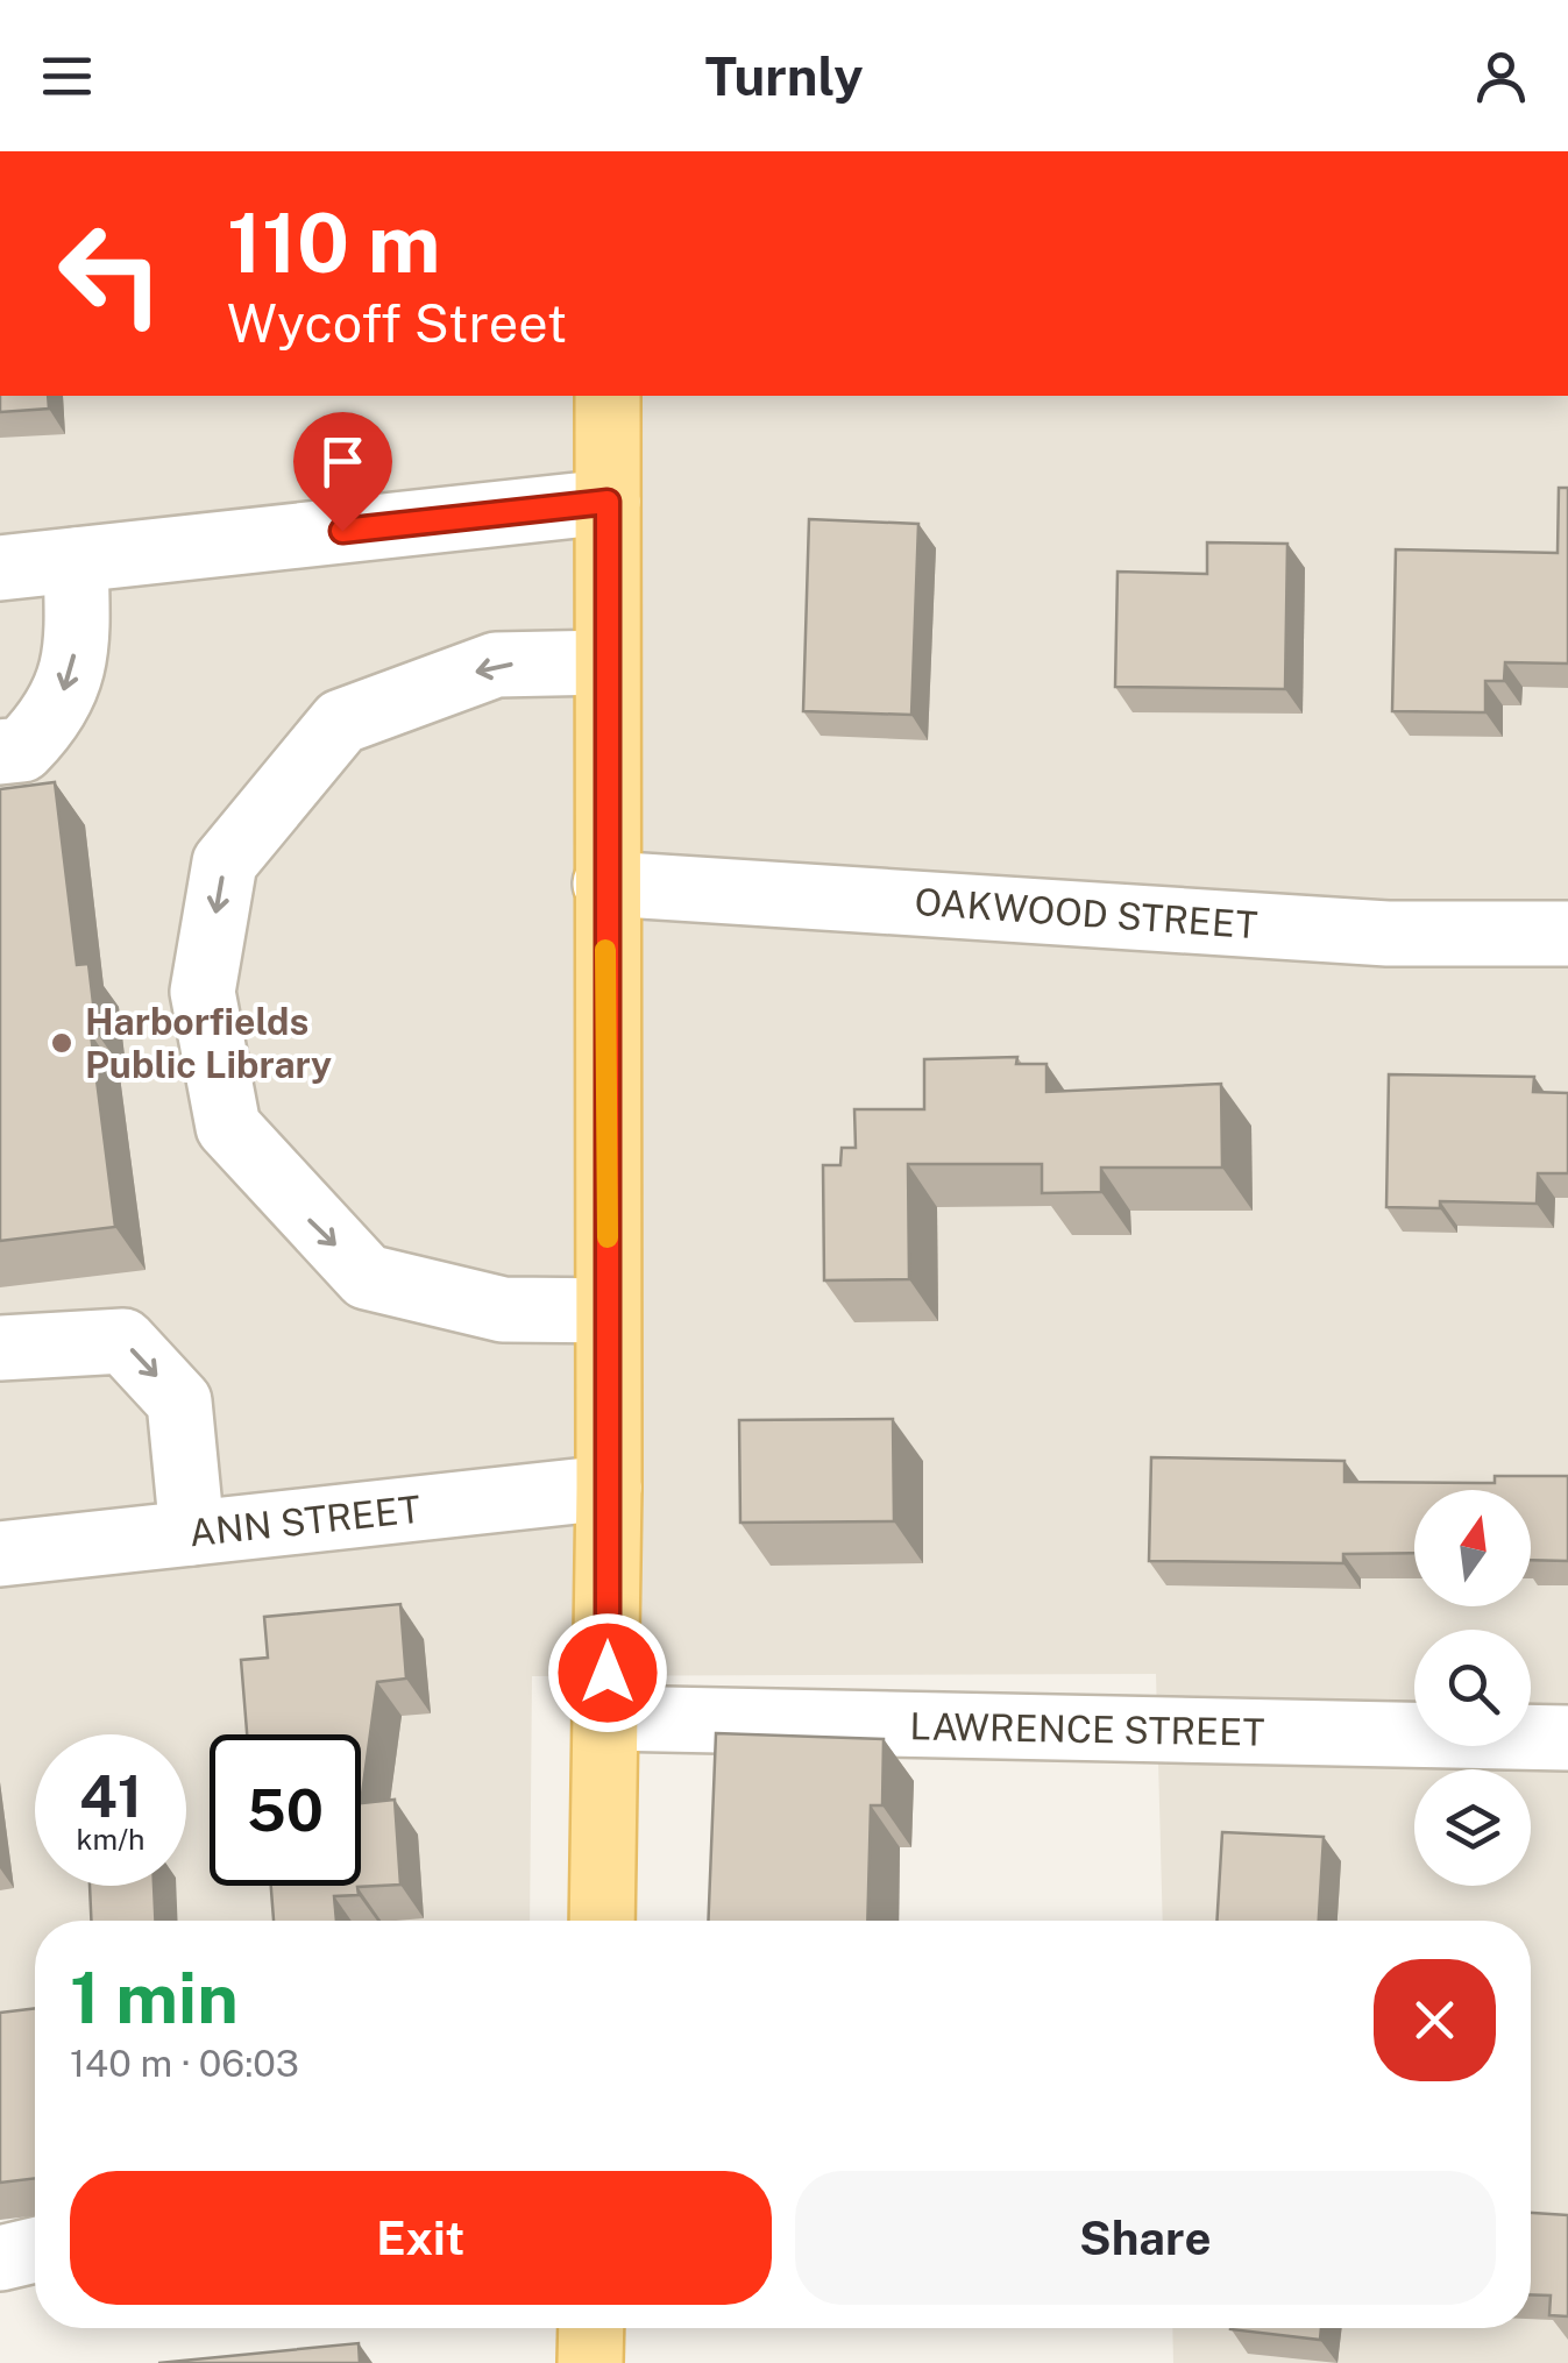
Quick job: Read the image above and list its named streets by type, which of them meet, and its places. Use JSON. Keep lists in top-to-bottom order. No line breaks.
{"streets":{"street":["OAKWOOD STREET","ANN STREET","LAWRENCE STREET"]},"places":["Harborfields Public Library"],"north":"top","page":{"header":"Turnly","turn":["110 m","Wycoff Street"],"speed":"41 km/h","limit":"50","heading":["1 min","140 m · 06:03"],"buttons":["Exit","Share"]}}
